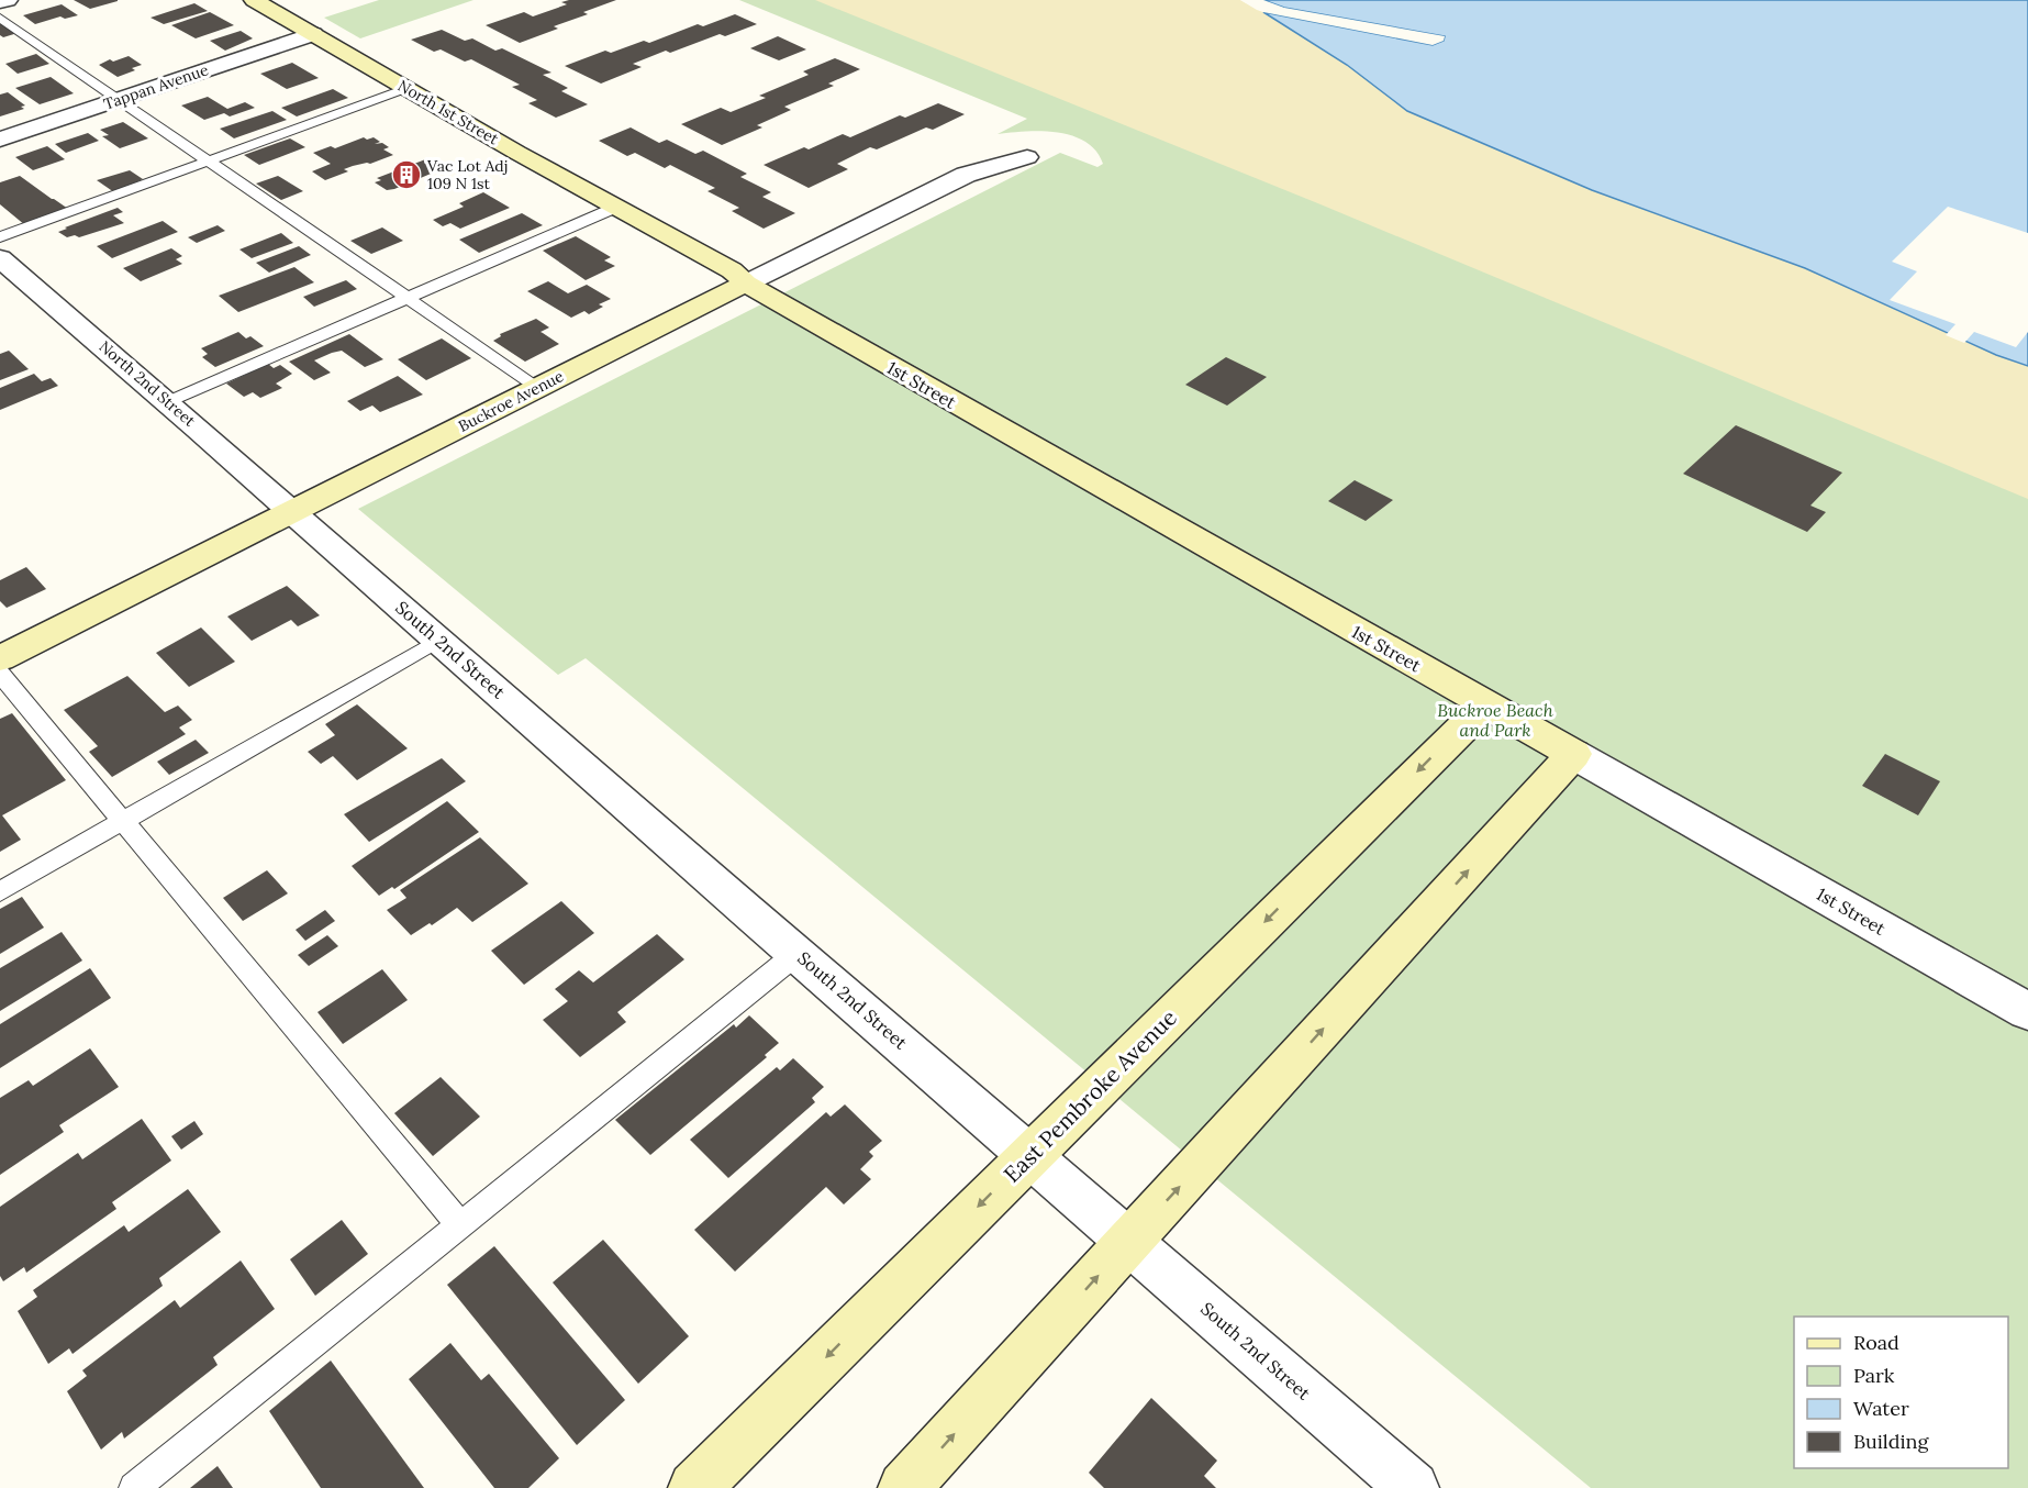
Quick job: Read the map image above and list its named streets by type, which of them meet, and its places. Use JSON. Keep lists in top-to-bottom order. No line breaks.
{"streets":{"street":["Tappan Avenue","North 1st Street","North 2nd Street","1st Street","Buckroe Avenue","South 2nd Street","East Pembroke Avenue"]},"crossings":[["Tappan Avenue","North 1st Street"],["North 1st Street","1st Street"],["North 1st Street","Buckroe Avenue"],["North 2nd Street","Buckroe Avenue"],["North 2nd Street","South 2nd Street"],["1st Street","Buckroe Avenue"],["1st Street","East Pembroke Avenue"],["Buckroe Avenue","South 2nd Street"],["South 2nd Street","East Pembroke Avenue"]],"parks":["Buckroe Beach and Park"],"places":{"building":["Vac Lot Adj 109 N 1st"]},"legend":["Road","Park","Water","Building"]}
